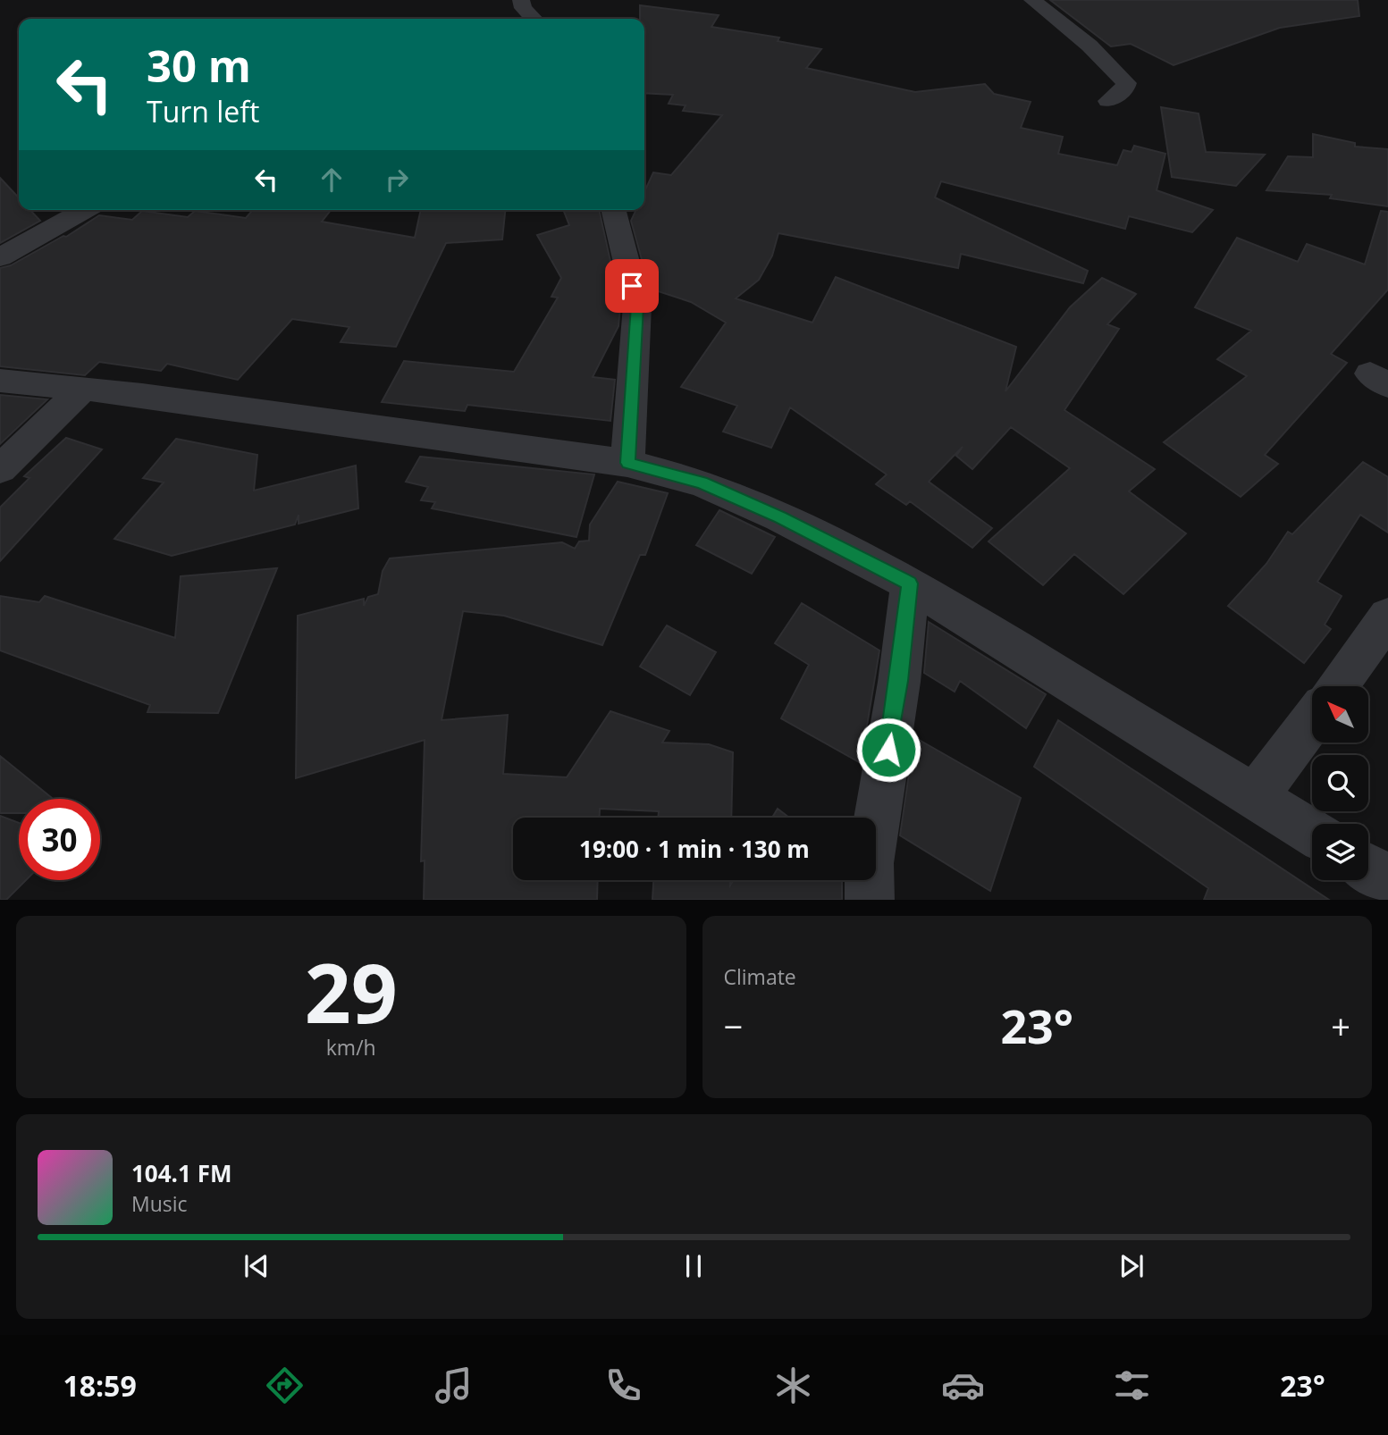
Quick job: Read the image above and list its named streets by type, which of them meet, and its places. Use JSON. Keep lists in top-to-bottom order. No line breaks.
{"north":"top left","page":{"turn":["30 m","Turn left"],"limit":"30","trip":"19:00 · 1 min · 130 m","tile":[["29","km/h"],"Climate"],"heat":["−","23°","+"],"song":["104.1 FM","Music"],"tabs":["18:59","23°"]}}
